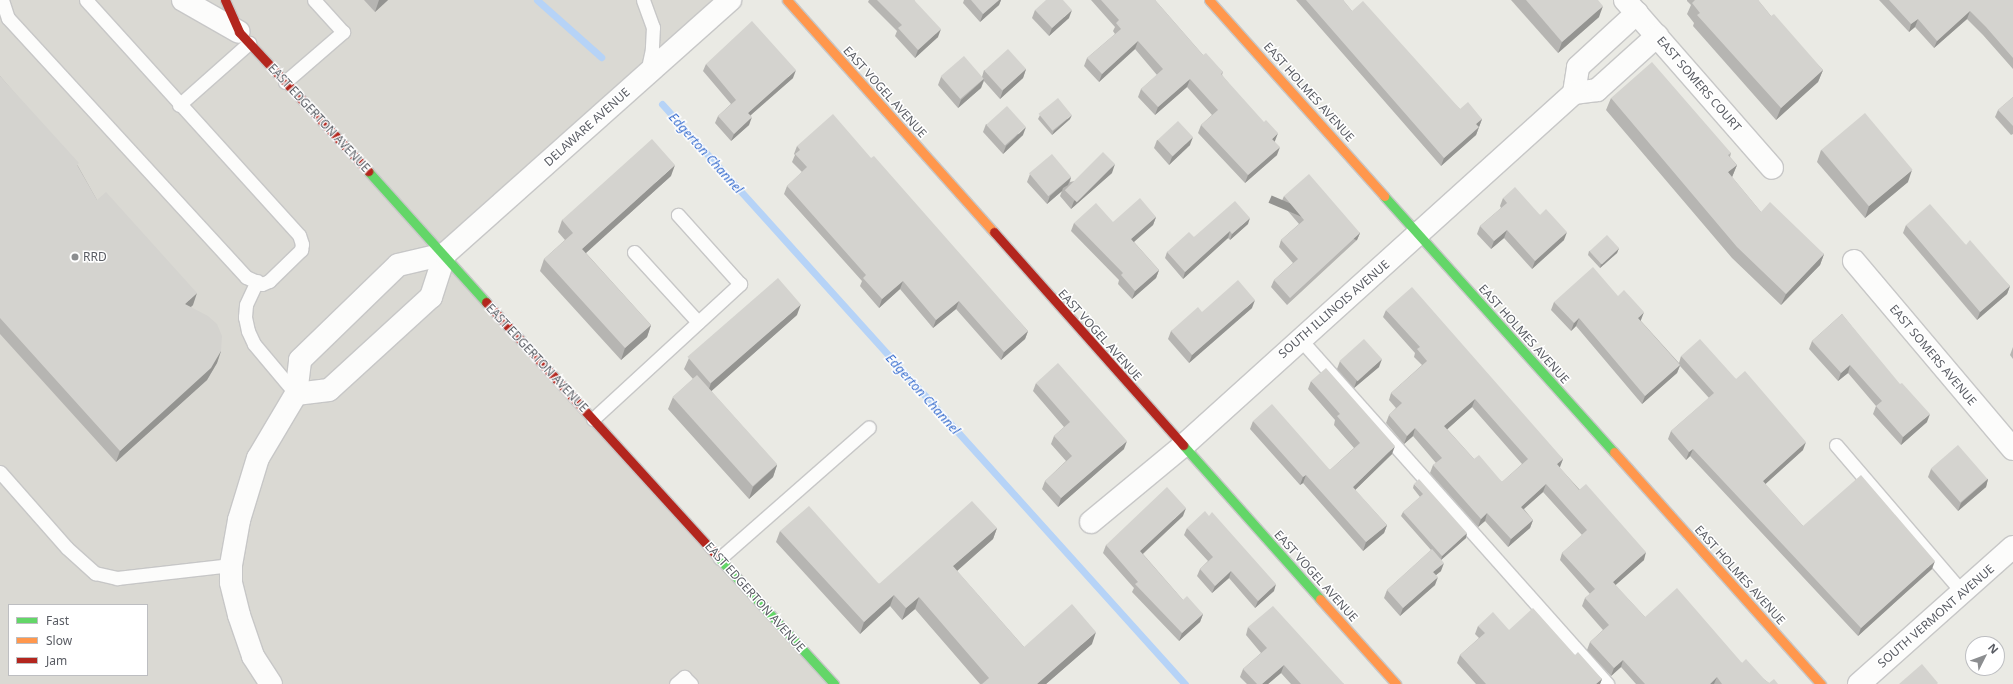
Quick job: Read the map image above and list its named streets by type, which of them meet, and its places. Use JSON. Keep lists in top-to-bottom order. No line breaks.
{"streets":{"street":["EAST SOMERS COURT","EAST VOGEL AVENUE","EAST HOLMES AVENUE","EAST EDGERTON AVENUE","DELAWARE AVENUE","SOUTH ILLINOIS AVENUE","EAST SOMERS AVENUE","SOUTH VERMONT AVENUE"]},"crossings":[["EAST VOGEL AVENUE","SOUTH ILLINOIS AVENUE"],["EAST HOLMES AVENUE","SOUTH ILLINOIS AVENUE"],["EAST EDGERTON AVENUE","DELAWARE AVENUE"]],"water":["Edgerton Channel"],"places":["RRD"],"legend":["Fast","Slow","Jam"],"north":"top right"}
